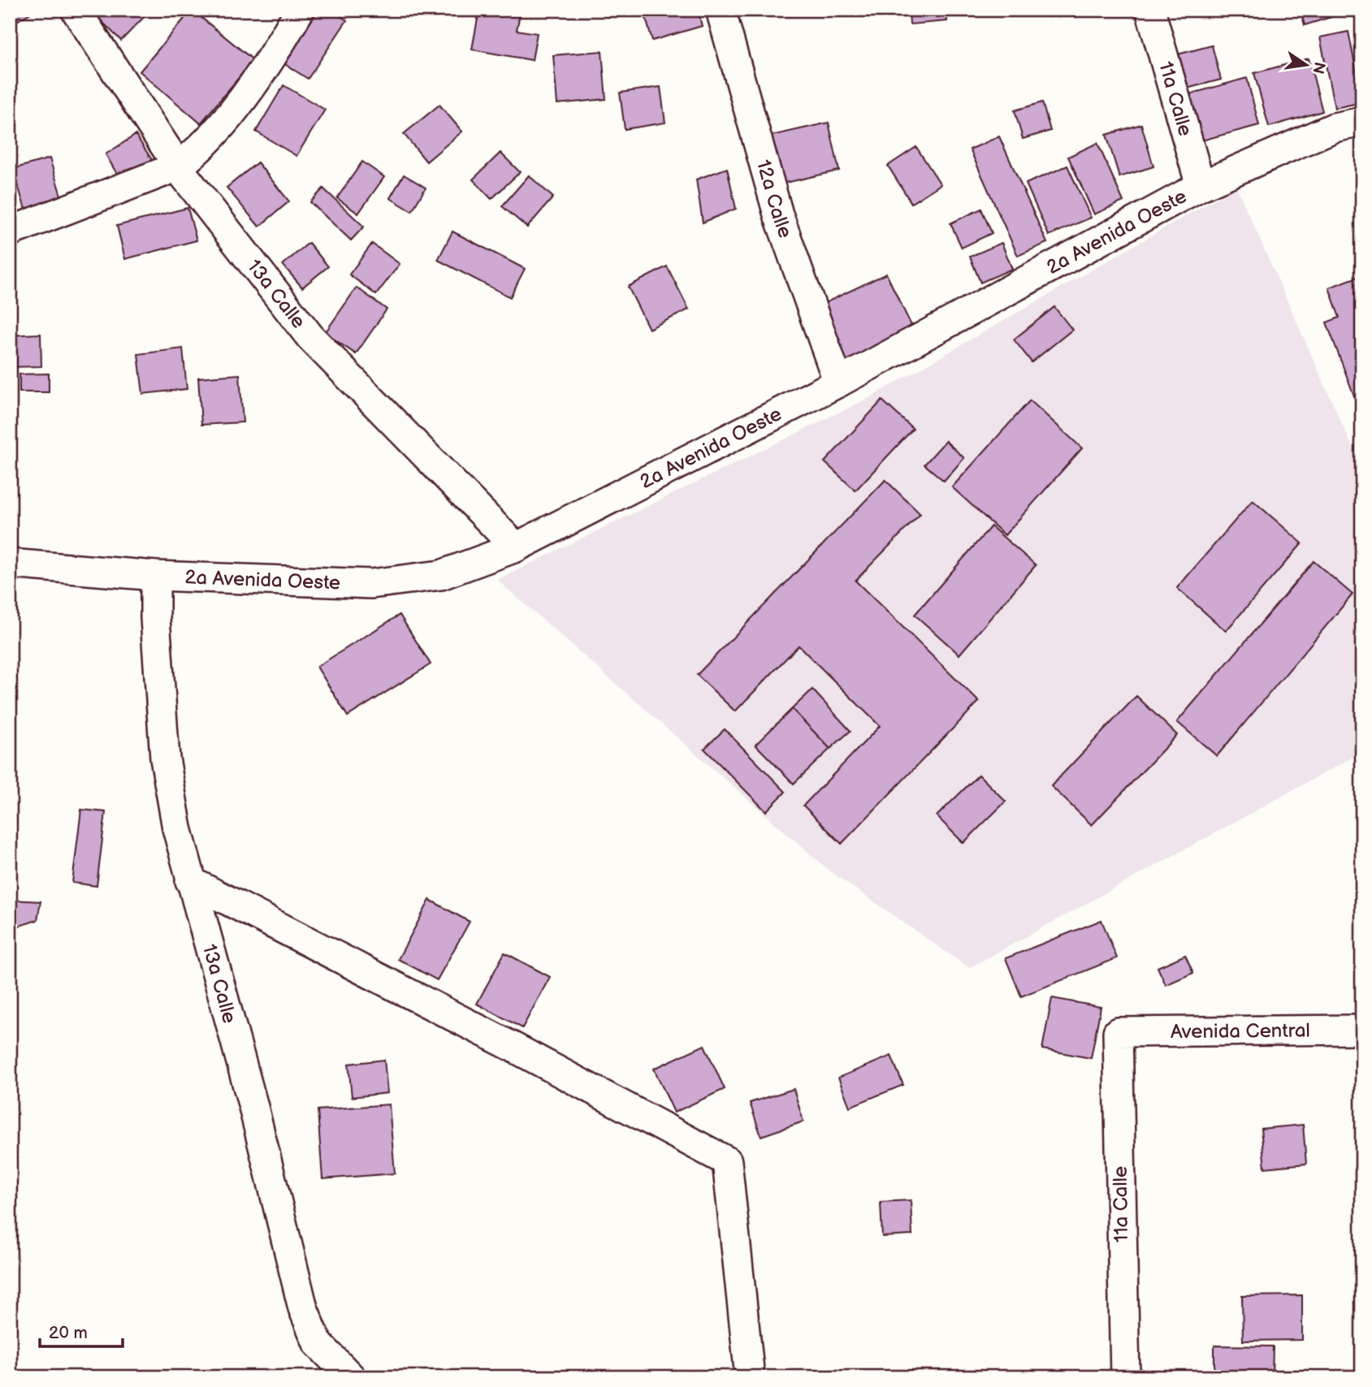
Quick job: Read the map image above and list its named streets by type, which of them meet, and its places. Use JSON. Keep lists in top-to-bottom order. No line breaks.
{"streets":{"street":["11a Calle","12a Calle","2a Avenida Oeste","13a Calle","Avenida Central"]},"crossings":[["11a Calle","2a Avenida Oeste"],["11a Calle","Avenida Central"],["12a Calle","2a Avenida Oeste"],["2a Avenida Oeste","13a Calle"]],"scale_bar":"20 m","north":"right"}
